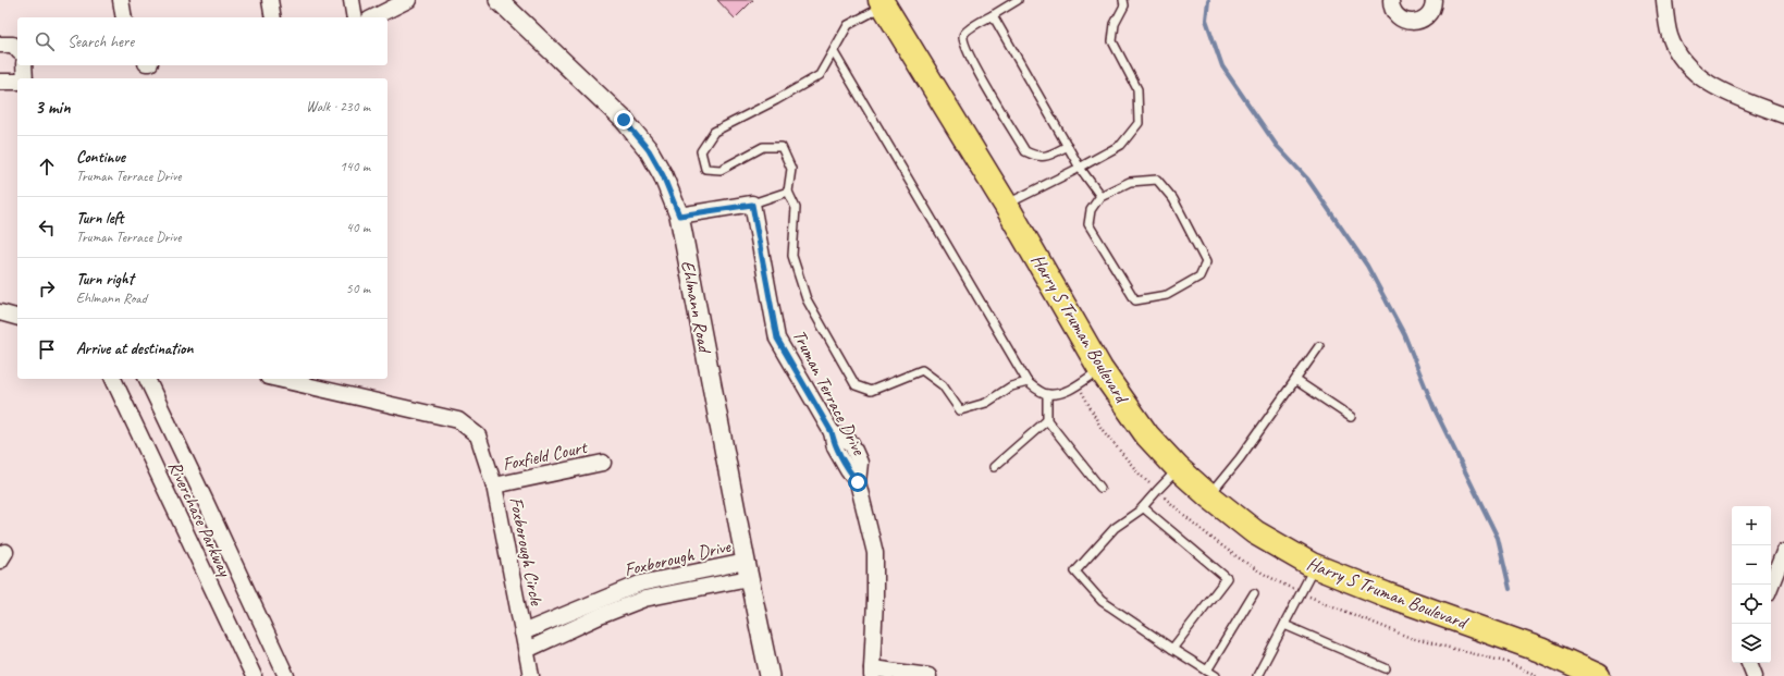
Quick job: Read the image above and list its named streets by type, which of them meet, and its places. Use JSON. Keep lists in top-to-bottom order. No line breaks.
{"streets":{"main road":["Harry S Truman Boulevard"],"street":["Ehlmann Road","Truman Terrace Drive","Foxfield Court","Riverchase Parkway","Foxborough Circle","Foxborough Drive"]},"crossings":[["Ehlmann Road","Foxborough Drive"],["Foxfield Court","Foxborough Circle"],["Foxborough Circle","Foxborough Drive"]],"page":{"search":"Search here","heading":["3 min","Walk · 230 m"],"list":[["Continue","Truman Terrace Drive","140 m"],["Turn left","Truman Terrace Drive","40 m"],["Turn right","Ehlmann Road","50 m"],"Arrive at destination"],"map_buttons":["+","−"]}}
